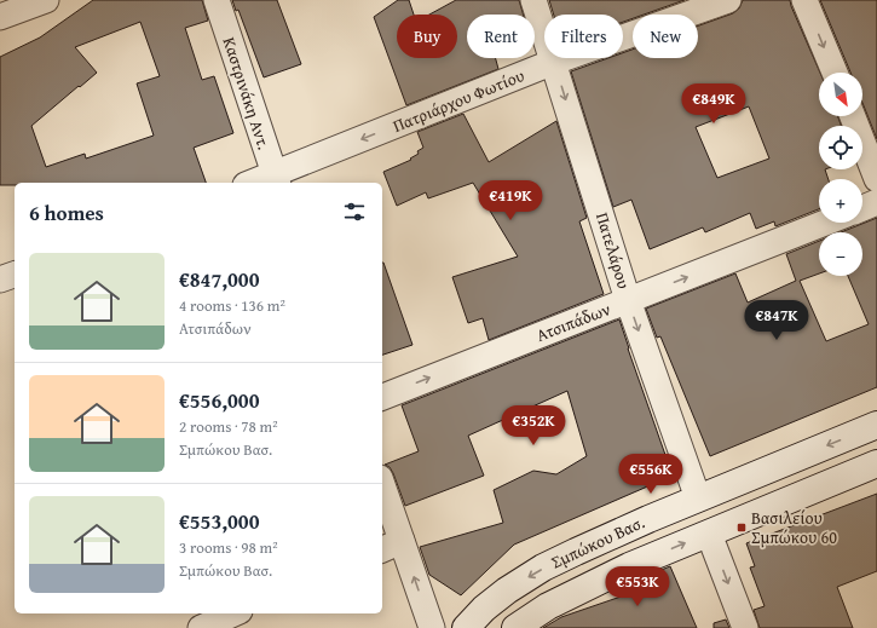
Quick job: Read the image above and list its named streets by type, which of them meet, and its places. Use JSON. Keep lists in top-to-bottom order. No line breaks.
{"streets":{"main road":["Σμπώκου Βασ."],"street":["Καστρινάκη Αντ.","Πατριάρχου Φωτίου","Πατελάρου","Ατσιπάδων"]},"crossings":[["Καστρινάκη Αντ.","Πατριάρχου Φωτίου"],["Πατριάρχου Φωτίου","Πατελάρου"],["Πατελάρου","Ατσιπάδων"],["Πατελάρου","Σμπώκου Βασ."]],"one_way":["Πατριάρχου Φωτίου","Πατελάρου","Ατσιπάδων"],"places":{"transit":["Βασιλείου Σμπώκου 60"]},"north":"bottom right","page":{"chip":["Buy","Rent","Filters","New"],"map_buttons":["+","−"],"price":["€849K","€419K","€847K","€352K","€556K","€553K"],"heading":"6 homes","list":[{"name":"€847,000","note":"4 rooms · 136 m² · Ατσιπάδων"},{"name":"€556,000","note":"2 rooms · 78 m² · Σμπώκου Βασ."},{"name":"€553,000","note":"3 rooms · 98 m² · Σμπώκου Βασ."}]}}
